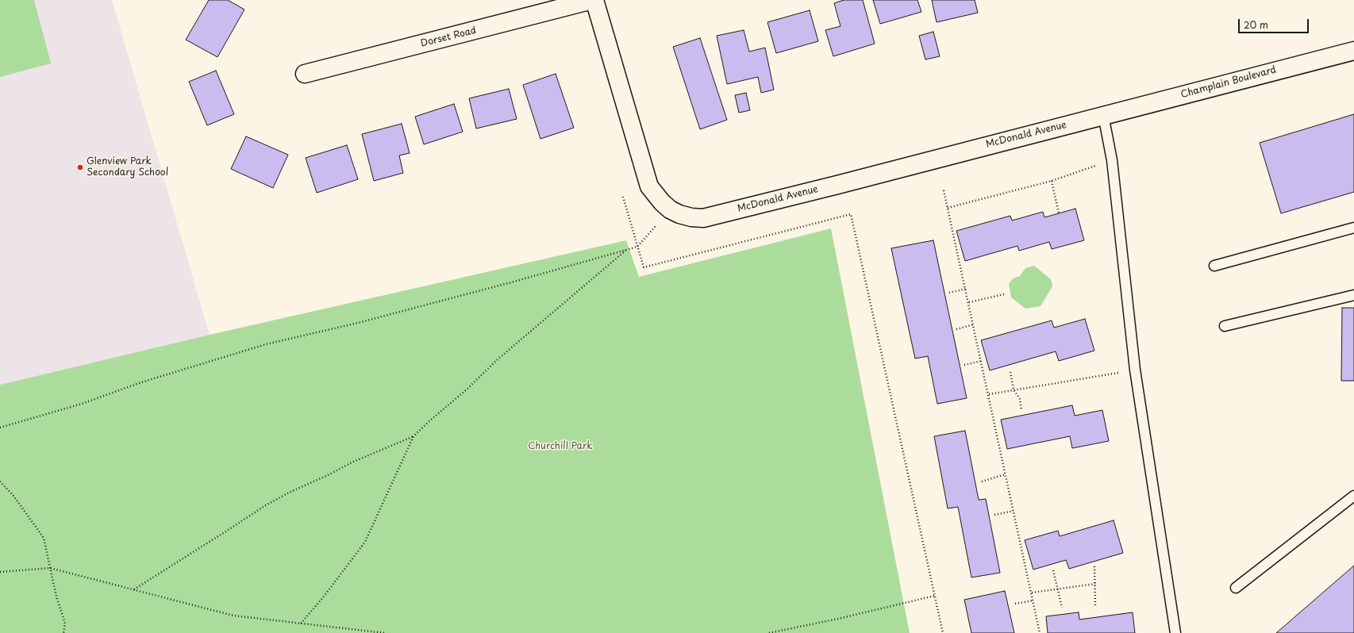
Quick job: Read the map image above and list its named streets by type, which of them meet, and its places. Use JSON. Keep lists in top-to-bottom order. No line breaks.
{"streets":{"street":["Dorset Road","Champlain Boulevard","McDonald Avenue"]},"crossings":[["Champlain Boulevard","McDonald Avenue"]],"parks":["Churchill Park"],"places":["Glenview Park Secondary School"],"scale_bar":"20 m"}
